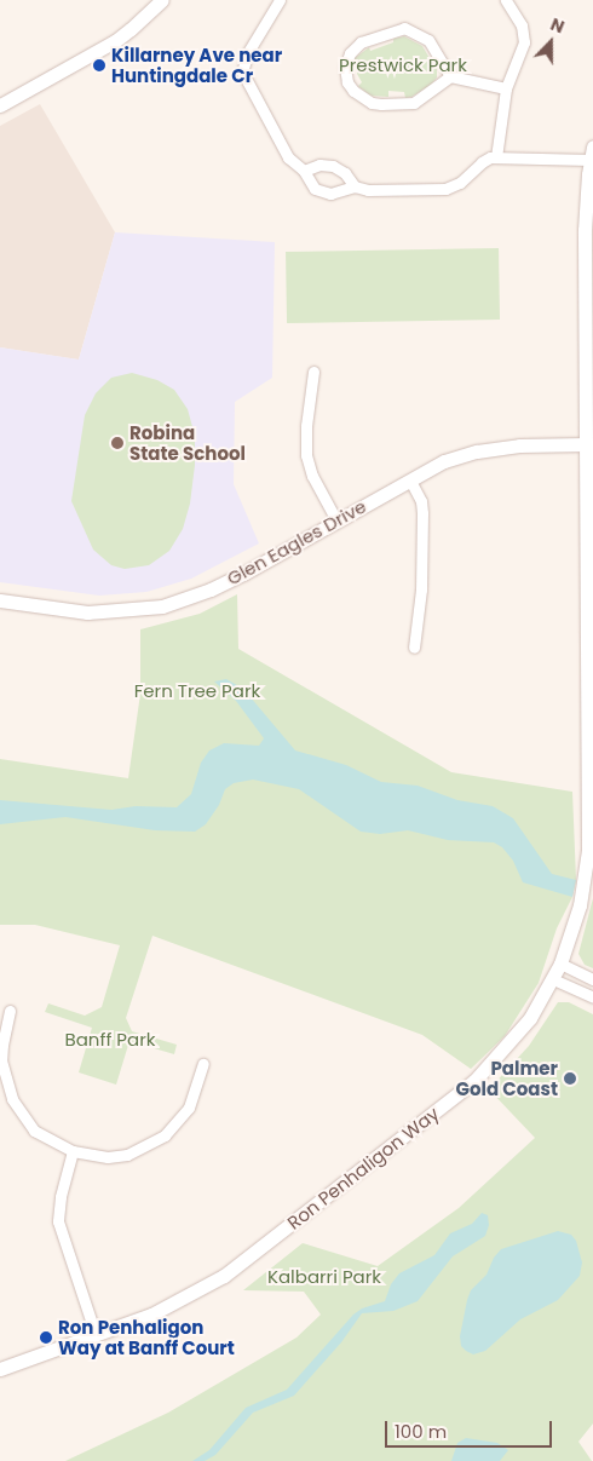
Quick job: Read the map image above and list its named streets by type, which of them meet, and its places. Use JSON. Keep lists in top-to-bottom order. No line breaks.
{"streets":{"street":["Glen Eagles Drive","Ron Penhaligon Way"]},"crossings":[["Glen Eagles Drive","Ron Penhaligon Way"]],"parks":["Prestwick Park","Fern Tree Park","Banff Park","Kalbarri Park"],"places":["Killarney Ave near Huntingdale Cr","Robina State School","Palmer Gold Coast","Ron Penhaligon Way at Banff Court"],"scale_bar":"100 m","north":"top"}
